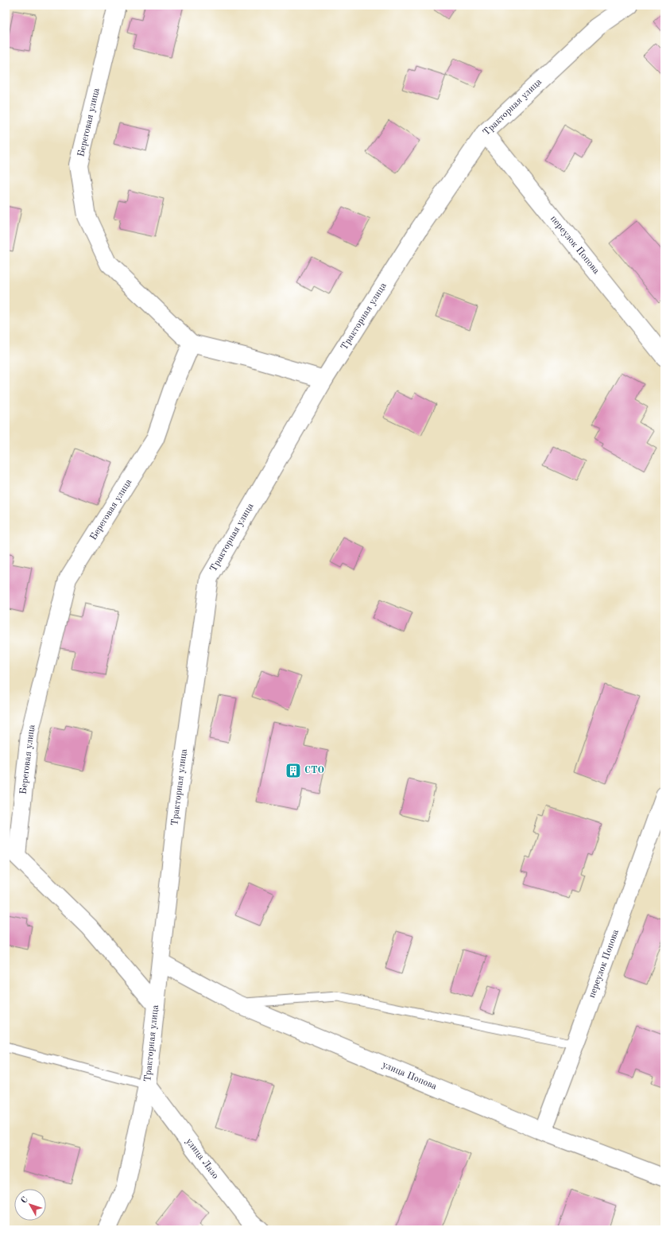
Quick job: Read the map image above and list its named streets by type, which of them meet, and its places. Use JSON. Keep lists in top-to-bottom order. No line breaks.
{"streets":{"street":["Тракторная улица","Береговая улица","переулок Попова","улица Попова","улица Лазо"]},"crossings":[["Тракторная улица","Береговая улица"],["Тракторная улица","переулок Попова"],["Тракторная улица","улица Попова"],["Тракторная улица","улица Лазо"],["переулок Попова","улица Попова"]],"places":{"building":["СТО"]},"north":"top left"}
